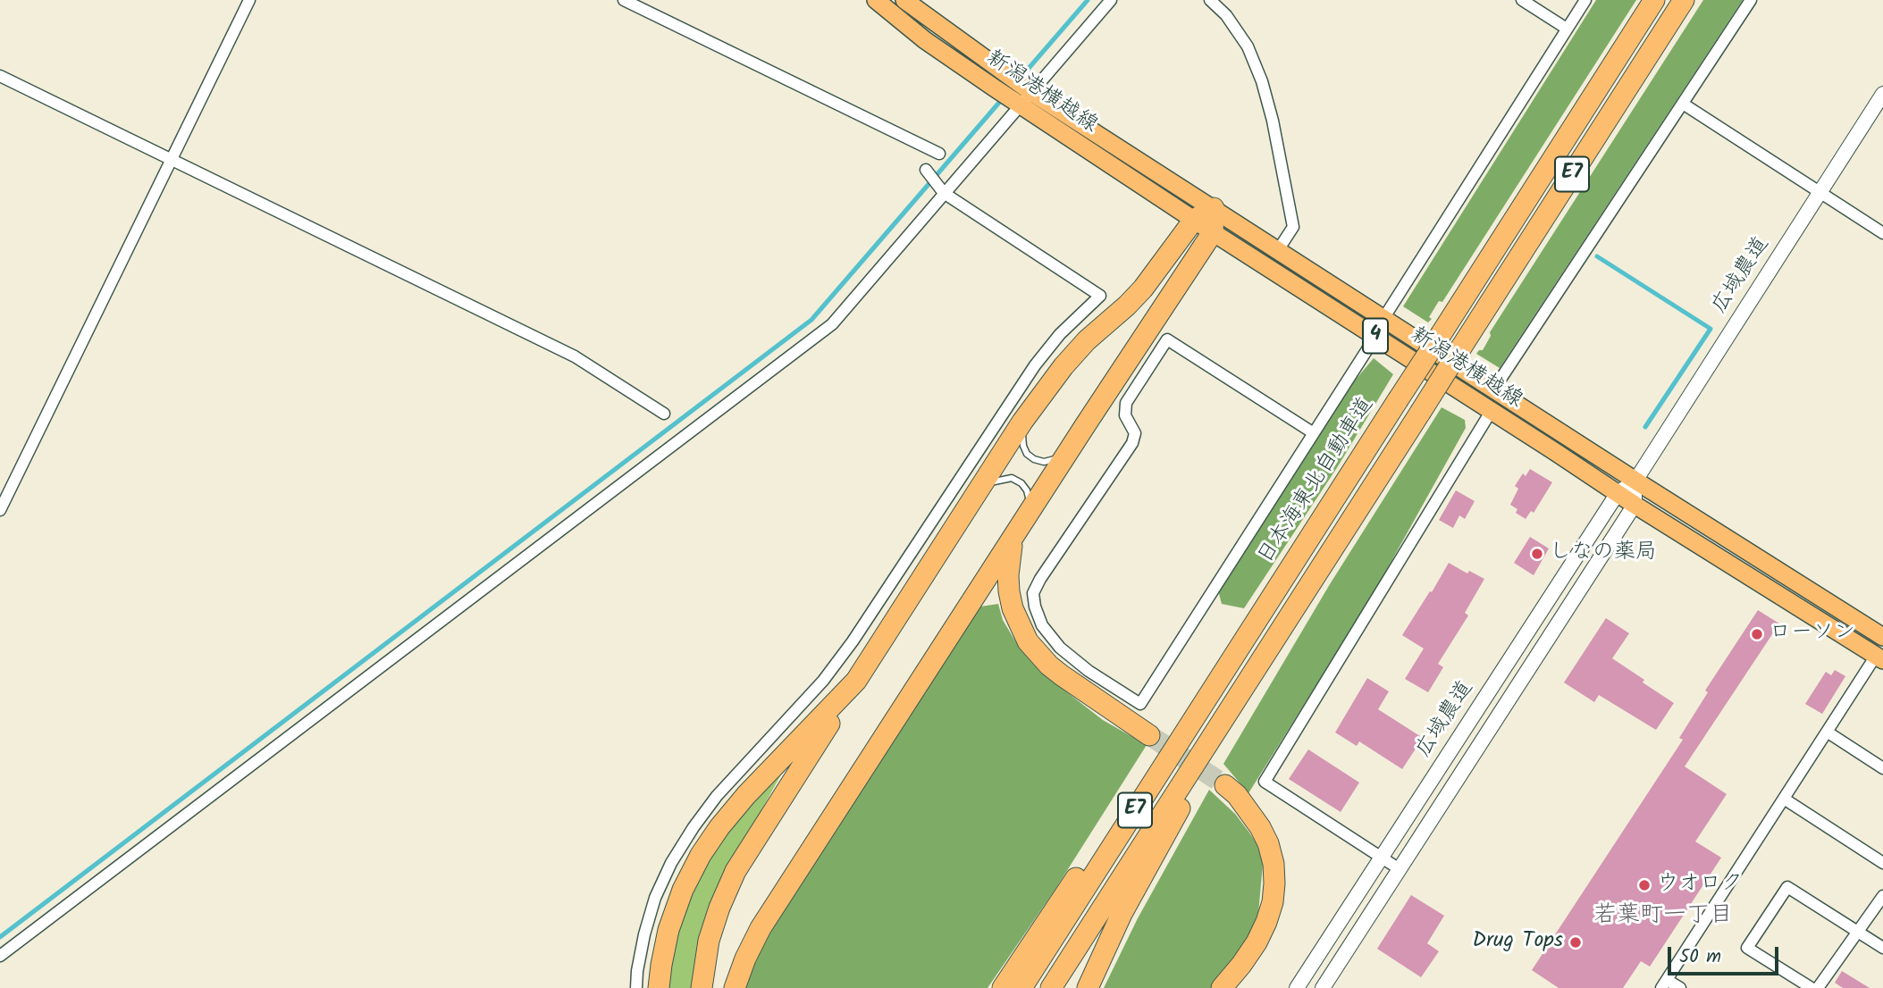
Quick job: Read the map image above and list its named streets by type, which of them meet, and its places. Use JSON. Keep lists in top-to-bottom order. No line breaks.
{"streets":{"highway":["E7","日本海東北自動車道"],"main road":["新潟港横越線","4"],"street":["広域農道"]},"crossings":[["新潟港横越線","広域農道"]],"districts":["若葉町一丁目"],"places":["しなの薬局","ローソン","ウオロク","Drug Tops"],"scale_bar":"50 m"}
